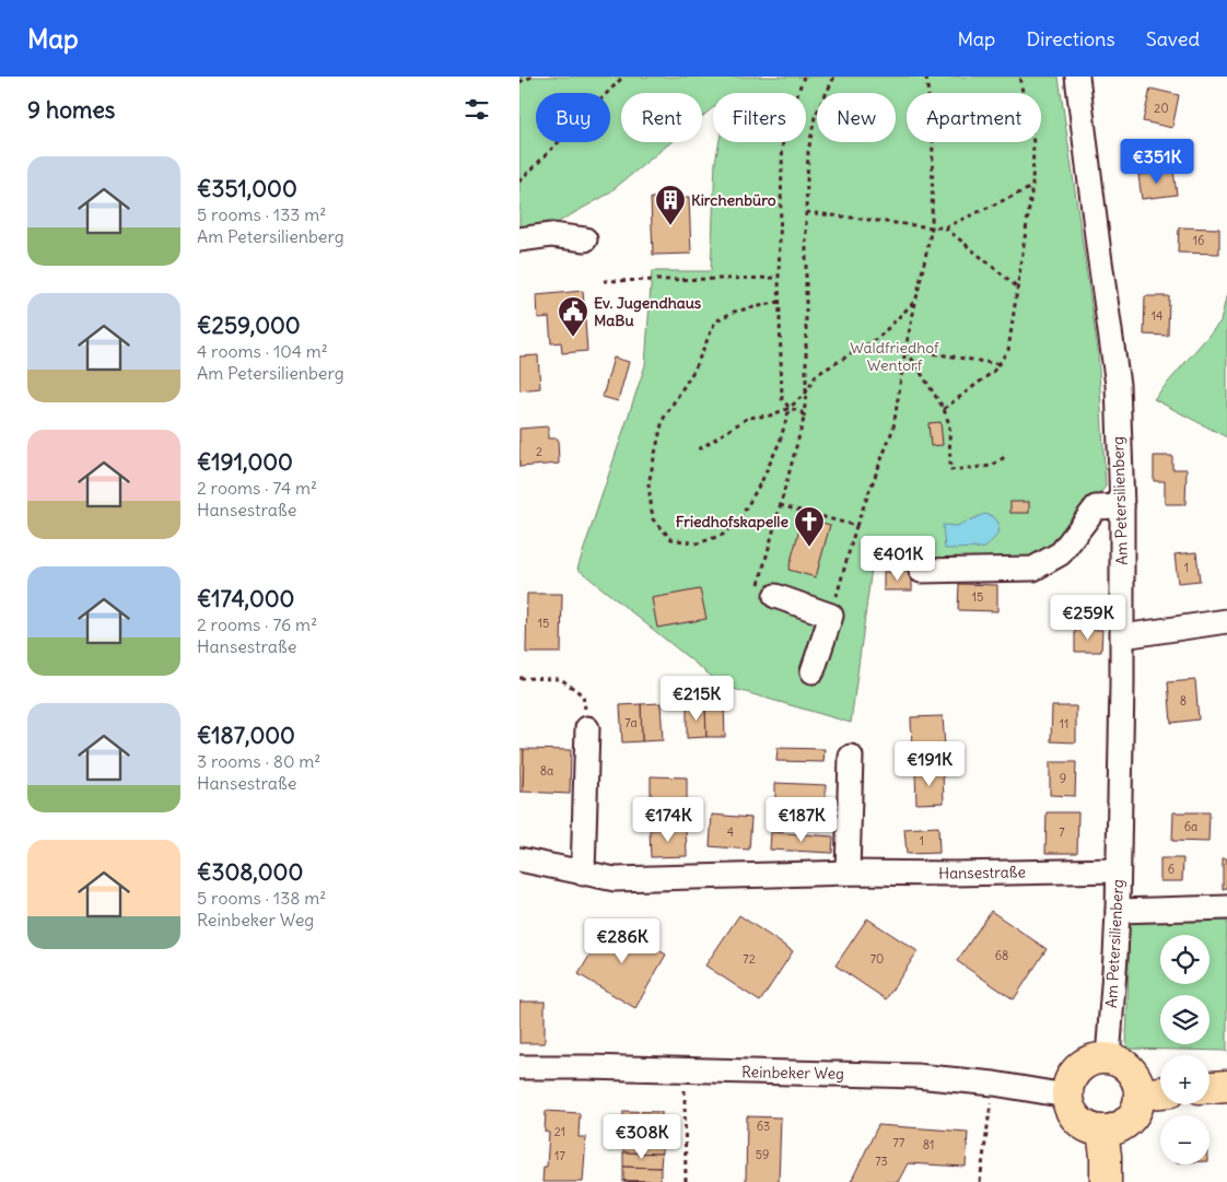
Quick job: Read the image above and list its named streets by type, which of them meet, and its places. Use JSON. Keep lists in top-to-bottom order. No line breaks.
{"streets":{"street":["Am Petersilienberg","Hansestraße","Reinbeker Weg"]},"crossings":[["Am Petersilienberg","Hansestraße"],["Am Petersilienberg","Reinbeker Weg"]],"parks":["Waldfriedhof Wentorf"],"places":{"building":["Kirchenbüro"],"public building":["Ev. Jugendhaus MaBu"],"church":["Friedhofskapelle"]},"house_numbers":["20","16","14","2","1","15","15","8","7a","11","8a","9","6a","4","7","1","6","68","72","70","63","21","77","81","59","17","73"],"page":{"header":"Map","nav":["Map","Directions","Saved"],"heading":"9 homes","chip":["Buy","Rent","Filters","New","Apartment"],"price":["€351K","€401K","€259K","€215K","€191K","€174K","€187K","€286K","€308K"],"list":[{"name":"€351,000","note":"5 rooms · 133 m² · Am Petersilienberg"},{"name":"€259,000","note":"4 rooms · 104 m² · Am Petersilienberg"},{"name":"€191,000","note":"2 rooms · 74 m² · Hansestraße"},{"name":"€174,000","note":"2 rooms · 76 m² · Hansestraße"},{"name":"€187,000","note":"3 rooms · 80 m² · Hansestraße"},{"name":"€308,000","note":"5 rooms · 138 m² · Reinbeker Weg"}],"map_buttons":["+","−"]}}
